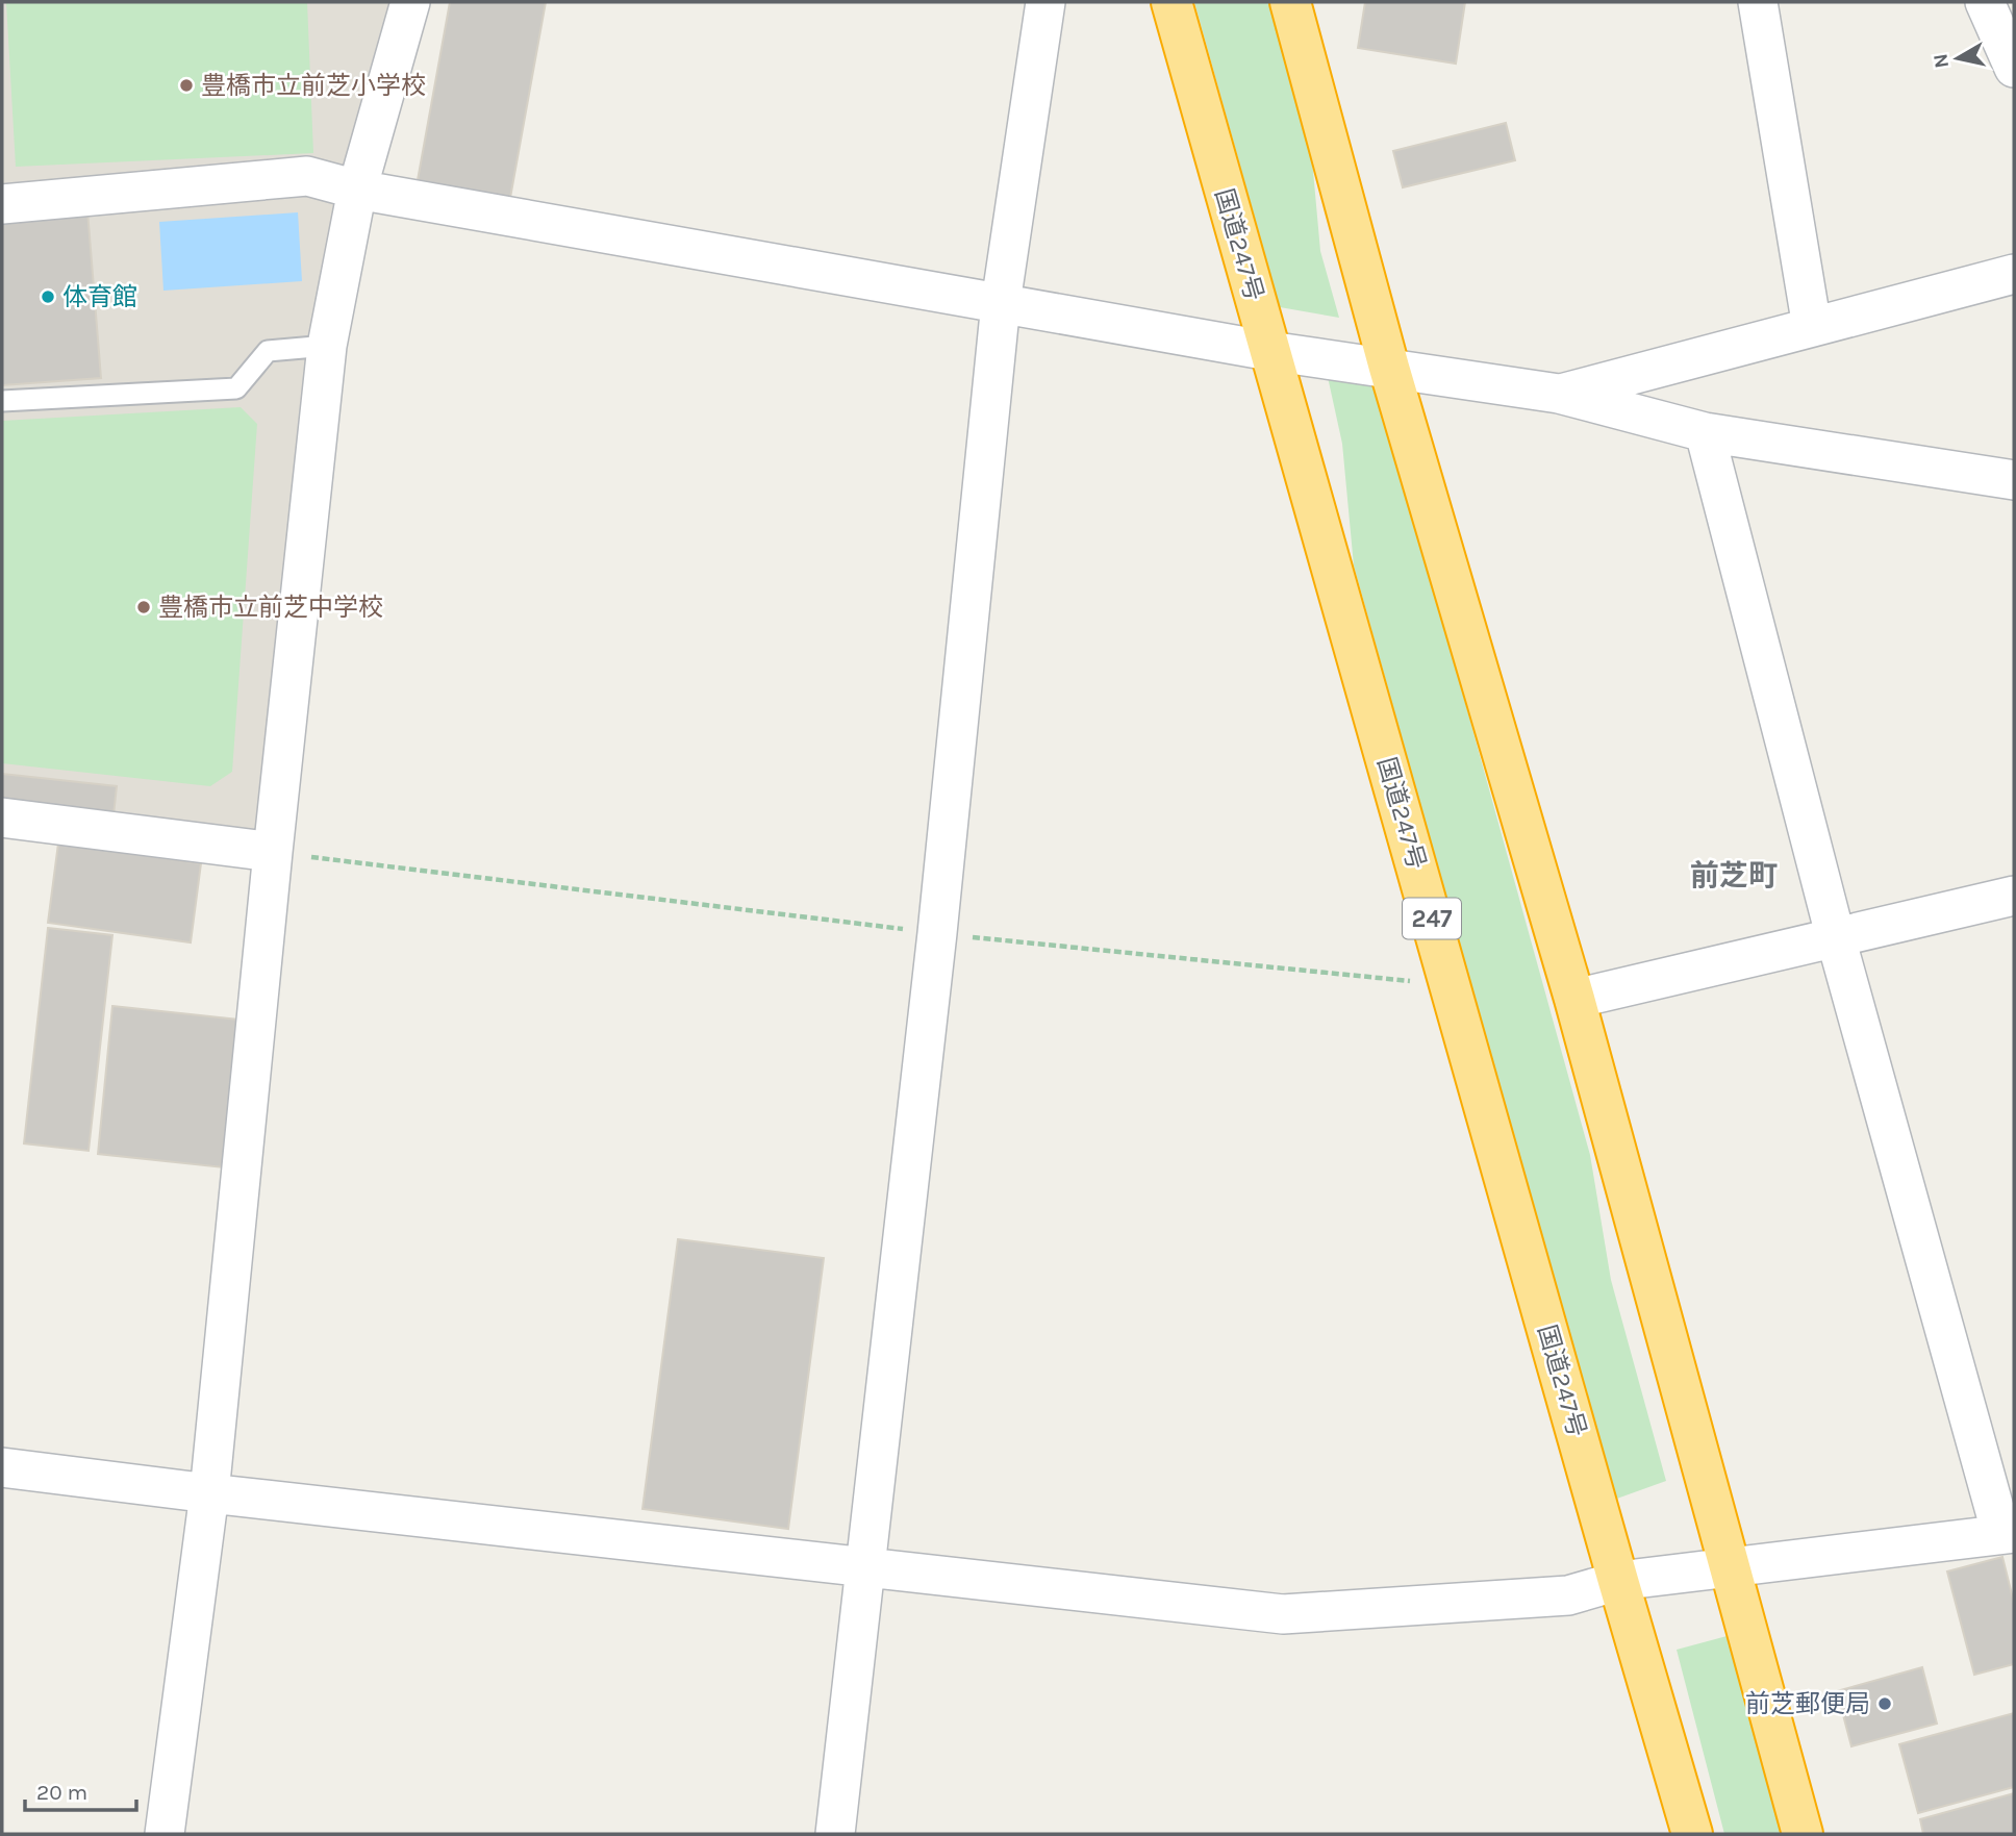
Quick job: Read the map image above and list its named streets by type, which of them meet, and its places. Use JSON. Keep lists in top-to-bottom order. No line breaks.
{"streets":{"highway":["国道247号","247"]},"districts":["前芝町"],"places":["豊橋市立前芝小学校","体育館","豊橋市立前芝中学校","前芝郵便局"],"scale_bar":"20 m","north":"left"}
